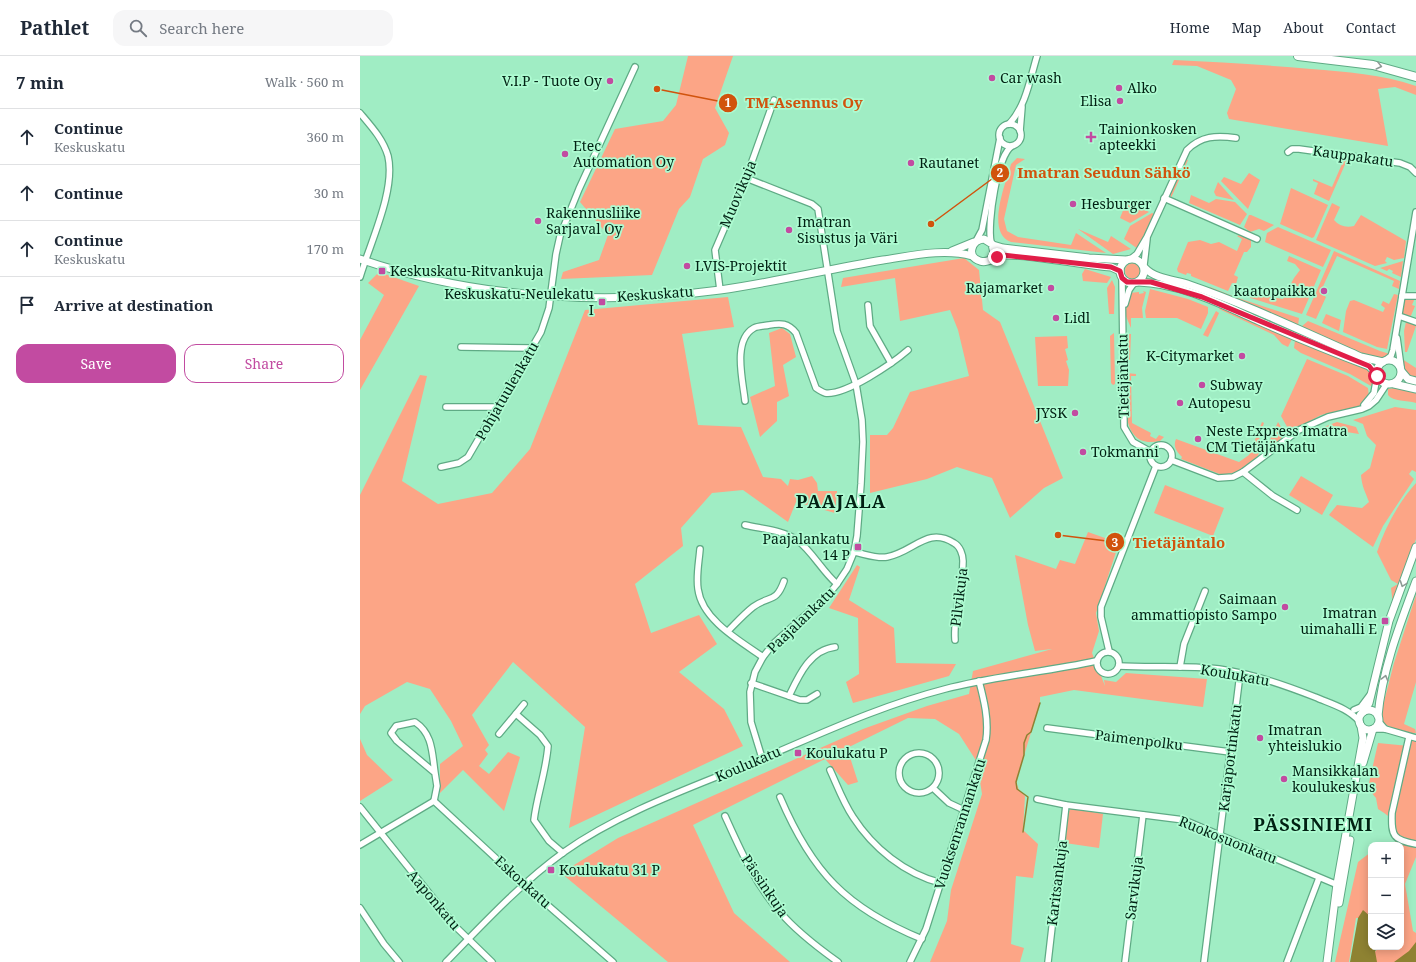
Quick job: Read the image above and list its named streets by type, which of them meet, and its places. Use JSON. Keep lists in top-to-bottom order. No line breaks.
{"streets":{"main road":["Keskuskatu"],"street":["Kauppakatu","Muovikuja","Tietäjänkatu","Pohjatuulenkatu","Pilvikuja","Paajalankatu","Koulukatu","Paimenpolku","Karjaportinkatu","Vuoksenrannankatu","Ruokosuonkatu","Eskonkatu","Karitsankuja","Pässinkuja","Sarvikuja","Aaponkatu"]},"crossings":[["Muovikuja","Keskuskatu"],["Muovikuja","Paajalankatu"],["Keskuskatu","Pohjatuulenkatu"],["Keskuskatu","Paajalankatu"],["Pilvikuja","Paajalankatu"],["Paajalankatu","Koulukatu"],["Koulukatu","Karjaportinkatu"],["Koulukatu","Vuoksenrannankatu"],["Koulukatu","Eskonkatu"],["Koulukatu","Aaponkatu"],["Paimenpolku","Karjaportinkatu"],["Karjaportinkatu","Ruokosuonkatu"],["Ruokosuonkatu","Karitsankuja"],["Ruokosuonkatu","Sarvikuja"]],"districts":["PAAJALA","PÄSSINIEMI"],"places":{"other":["Car wash","V.I.P - Tuote Oy","Alko","TM-Asennus Oy","Elisa","Etec Automation Oy","Rautanet","Hesburger","Rakennusliike Sarjaval Oy","Imatran Seudun Sähkö","Imatran Sisustus ja Väri","LVIS-Projektit","Rajamarket","kaatopaikka","Lidl","K-Citymarket","Subway","Autopesu","JYSK","Neste Express Imatra CM Tietäjänkatu","Tokmanni","Tietäjäntalo","Saimaan ammattiopisto Sampo","Imatran yhteislukio","Mansikkalan koulukeskus"],"health":["Tainionkosken apteekki"],"transit":["Keskuskatu-Ritvankuja","Keskuskatu-Neulekatu I","Paajalankatu 14 P","Imatran uimahalli E","Koulukatu P","Koulukatu 31 P"]},"page":{"header":"Pathlet","search":"Search here","nav":["Home","Map","About","Contact"],"heading":["7 min","Walk · 560 m"],"list":[["Continue","Keskuskatu","360 m"],["Continue","30 m"],["Continue","Keskuskatu","170 m"],"Arrive at destination"],"buttons":["Save","Share"],"map_buttons":["+","−"]}}
